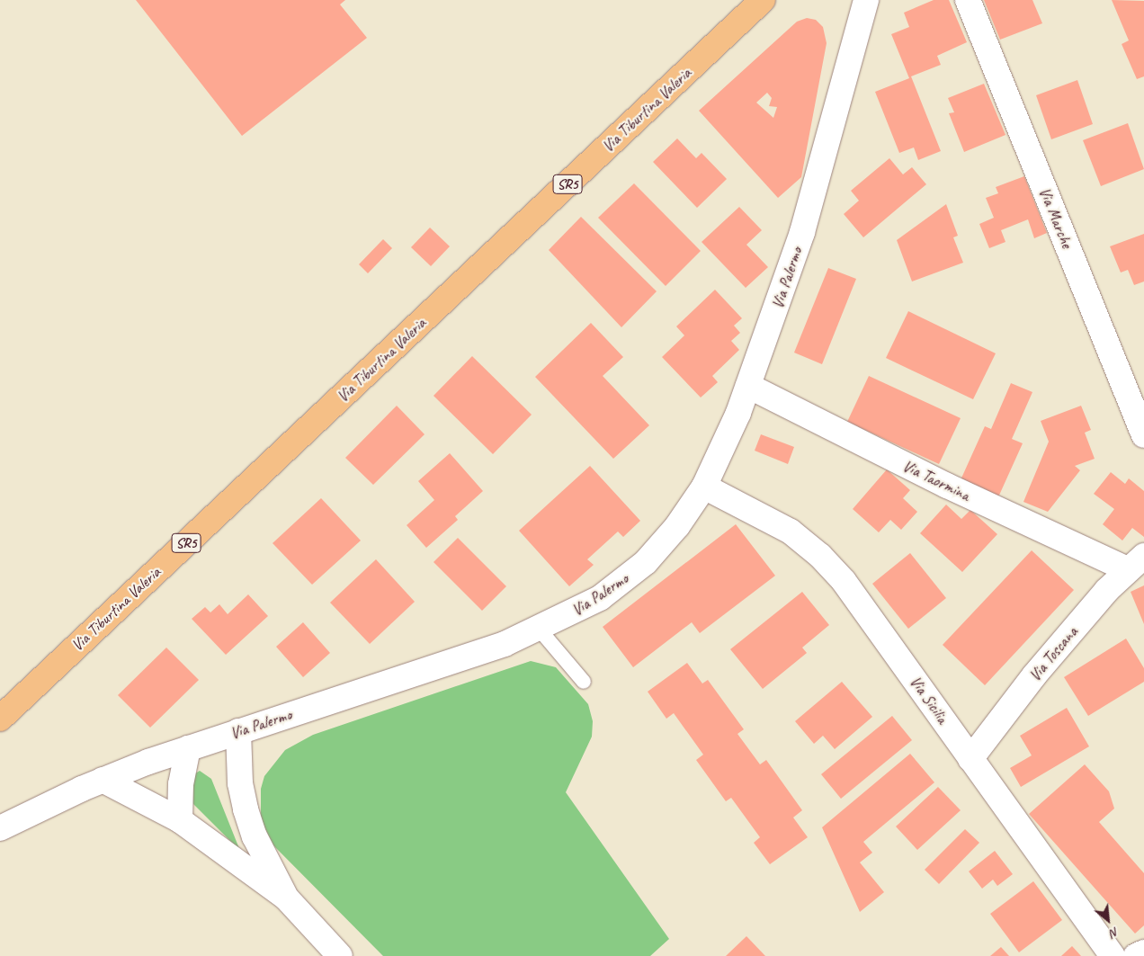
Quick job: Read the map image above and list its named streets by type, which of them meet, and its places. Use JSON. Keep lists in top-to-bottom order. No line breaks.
{"streets":{"main road":["Via Tiburtina Valeria","SR5"],"street":["Via Marche","Via Palermo","Via Taormina","Via Toscana","Via Sicilia"]},"crossings":[["Via Palermo","Via Taormina"],["Via Palermo","Via Sicilia"],["Via Taormina","Via Toscana"],["Via Toscana","Via Sicilia"]],"north":"bottom right"}
